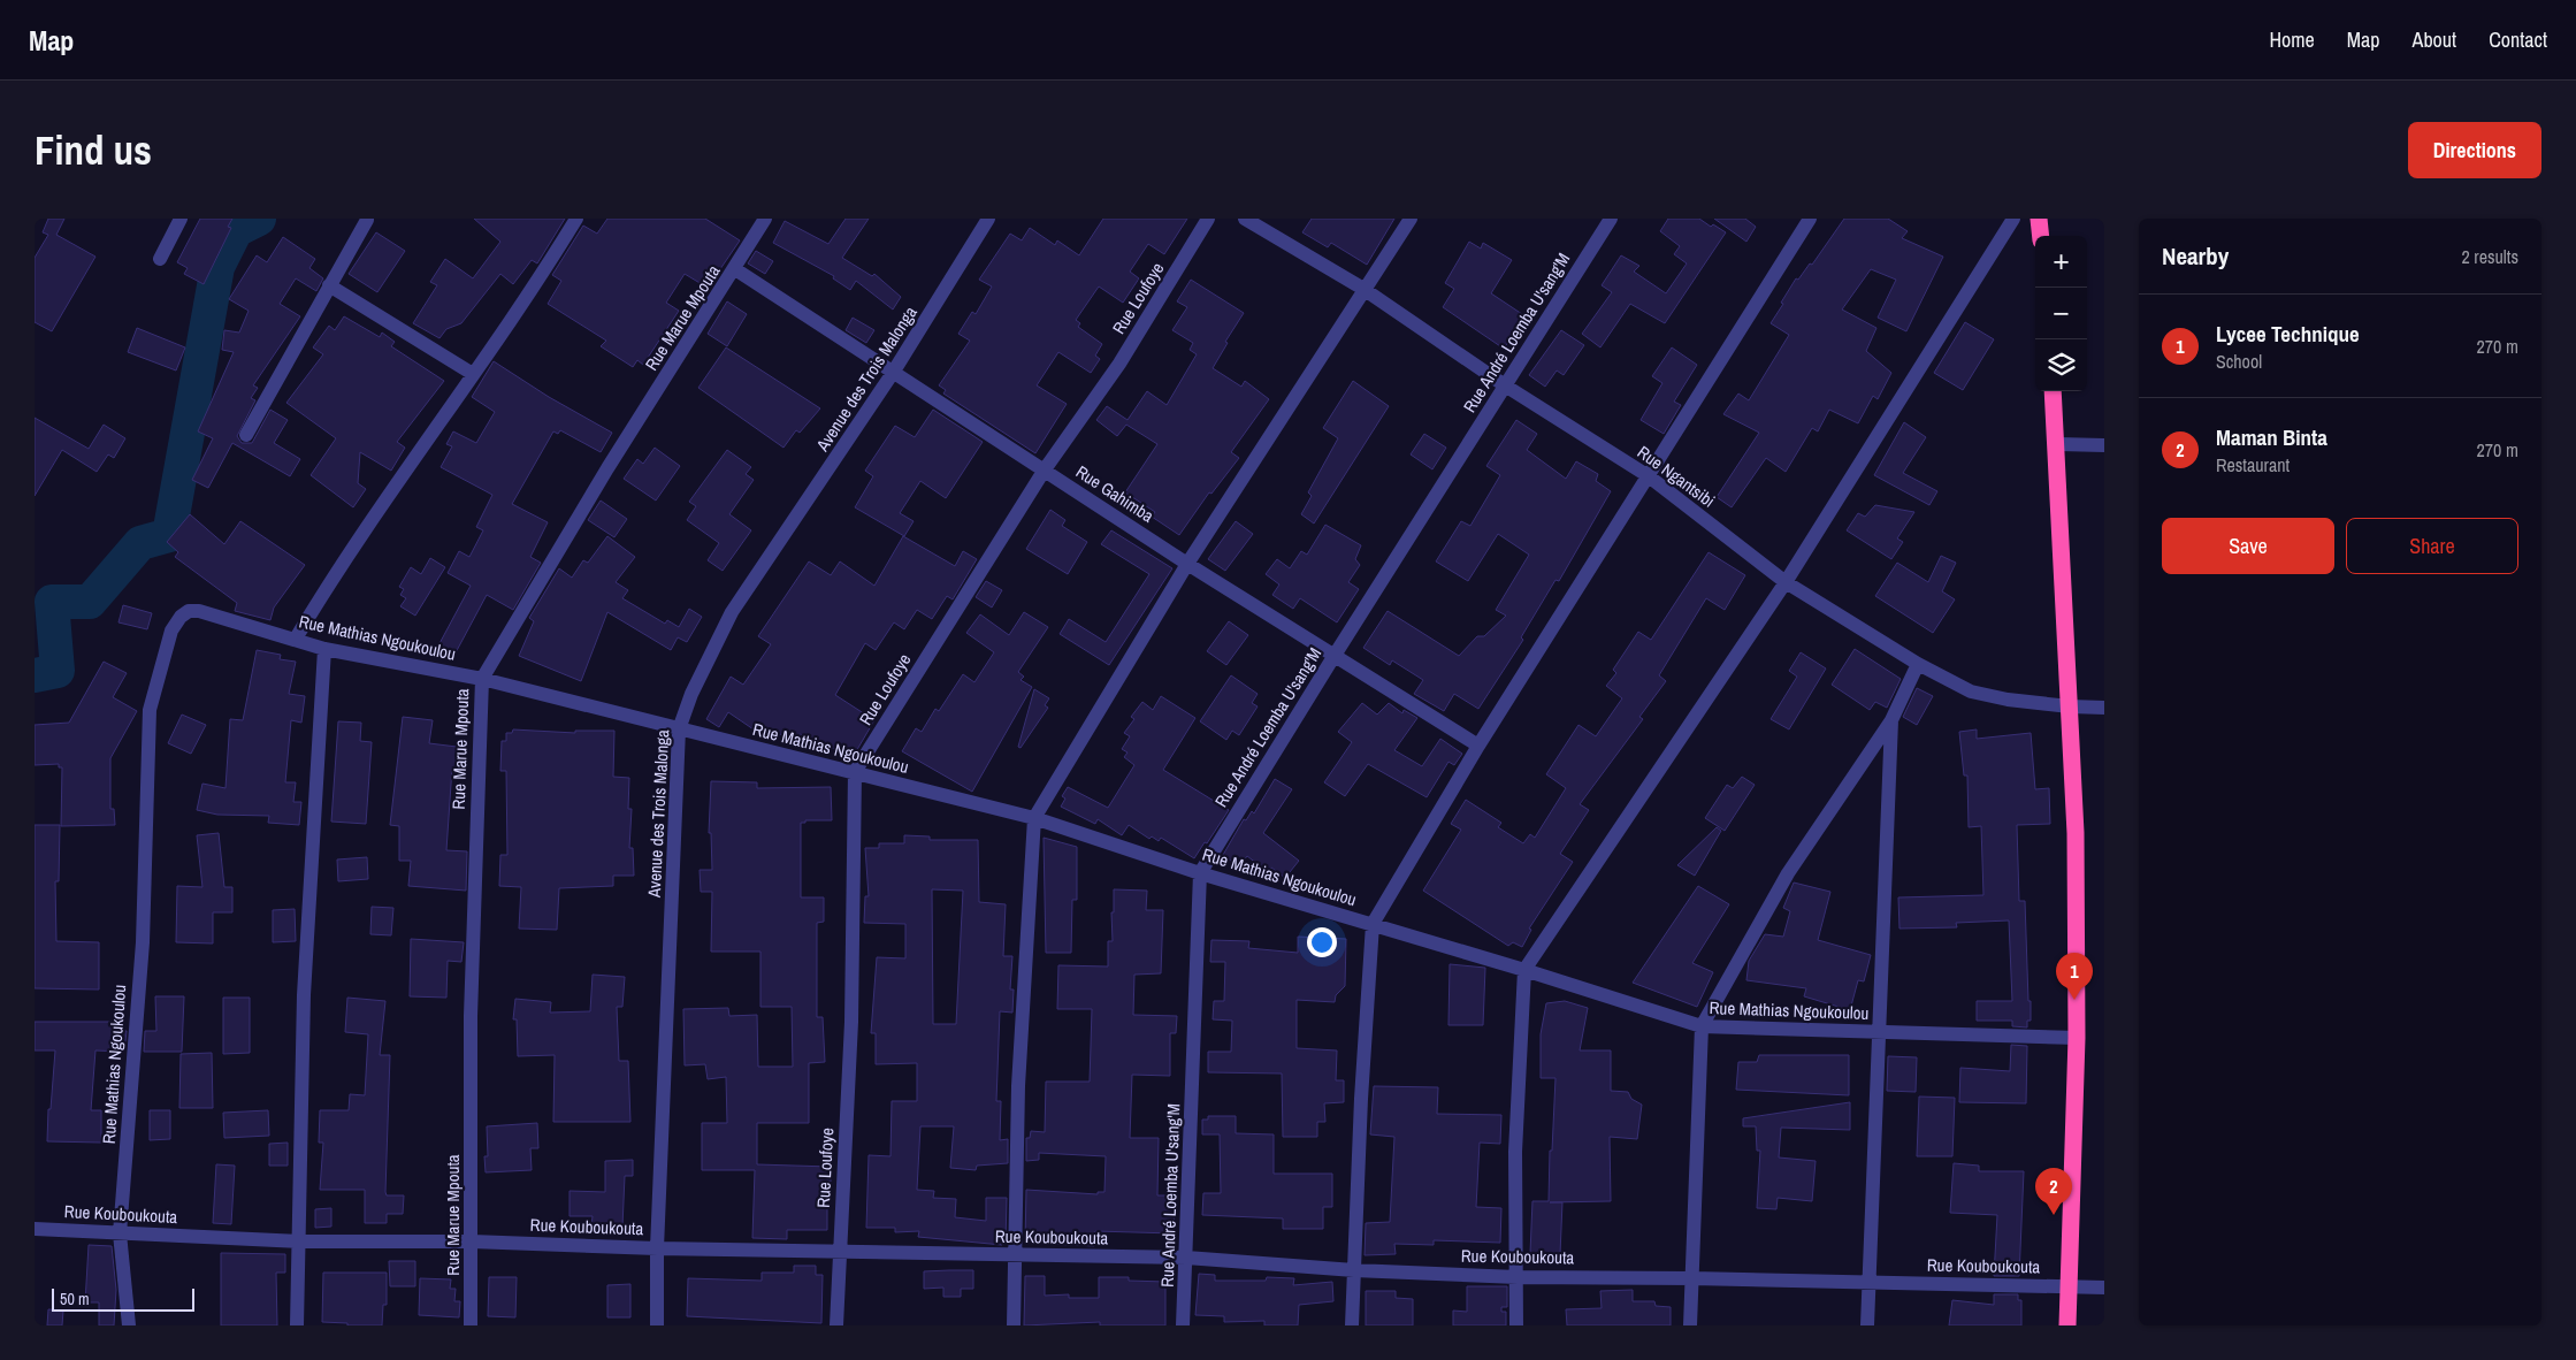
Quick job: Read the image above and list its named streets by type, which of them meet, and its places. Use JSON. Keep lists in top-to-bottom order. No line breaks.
{"streets":{"street":["Rue Loufoye","Rue Marue Mpouta","Rue André Loemba U'sang'M","Avenue des Trois Malonga","Rue Ngantsibi","Rue Gahimba","Rue Mathias Ngoukoulou","Rue Kouboukouta"]},"crossings":[["Rue Loufoye","Rue Gahimba"],["Rue Loufoye","Rue Mathias Ngoukoulou"],["Rue Loufoye","Rue Kouboukouta"],["Rue Marue Mpouta","Rue Gahimba"],["Rue Marue Mpouta","Rue Mathias Ngoukoulou"],["Rue Marue Mpouta","Rue Kouboukouta"],["Rue André Loemba U'sang'M","Rue Ngantsibi"],["Rue André Loemba U'sang'M","Rue Gahimba"],["Rue André Loemba U'sang'M","Rue Mathias Ngoukoulou"],["Rue André Loemba U'sang'M","Rue Kouboukouta"],["Avenue des Trois Malonga","Rue Gahimba"],["Avenue des Trois Malonga","Rue Mathias Ngoukoulou"],["Avenue des Trois Malonga","Rue Kouboukouta"],["Rue Mathias Ngoukoulou","Rue Kouboukouta"]],"scale_bar":"50 m","page":{"header":"Map","nav":["Home","Map","About","Contact"],"buttons":["Directions",["Save","Share"]],"title":"Find us","heading":["Nearby","2 results"],"map_buttons":["+","−"],"list":[{"mark":"1","name":"Lycee Technique","note":"School","value":"270 m"},{"mark":"2","name":"Maman Binta","note":"Restaurant","value":"270 m"}],"pins":["1","2"],"scale":"50 m"}}
